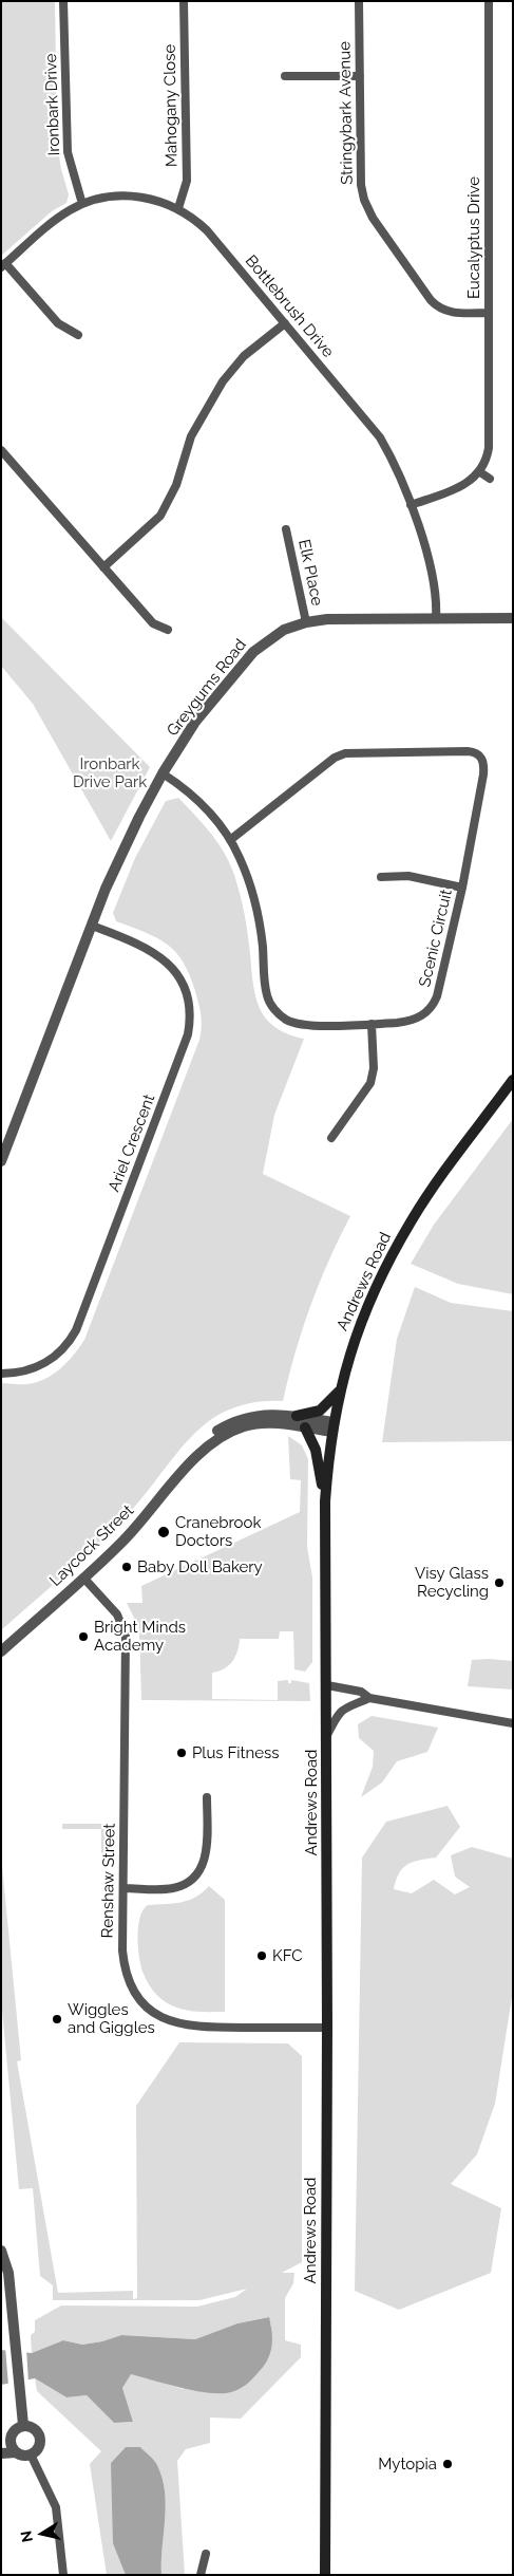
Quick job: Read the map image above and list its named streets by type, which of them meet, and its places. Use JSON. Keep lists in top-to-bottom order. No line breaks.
{"streets":{"main road":["Andrews Road"],"street":["Ironbark Drive","Mahogany Close","Stringybark Avenue","Eucalyptus Drive","Bottlebrush Drive","Elk Place","Greygums Road","Scenic Circuit","Ariel Crescent","Laycock Street","Renshaw Street"]},"crossings":[["Ironbark Drive","Bottlebrush Drive"],["Mahogany Close","Bottlebrush Drive"],["Stringybark Avenue","Eucalyptus Drive"],["Bottlebrush Drive","Greygums Road"],["Elk Place","Greygums Road"],["Greygums Road","Scenic Circuit"],["Greygums Road","Ariel Crescent"],["Andrews Road","Laycock Street"],["Andrews Road","Renshaw Street"],["Laycock Street","Renshaw Street"]],"parks":["Ironbark Drive Park"],"places":["Cranebrook Doctors","Baby Doll Bakery","Visy Glass Recycling","Bright Minds Academy","Plus Fitness","KFC","Wiggles and Giggles","Mytopia"],"north":"left"}
